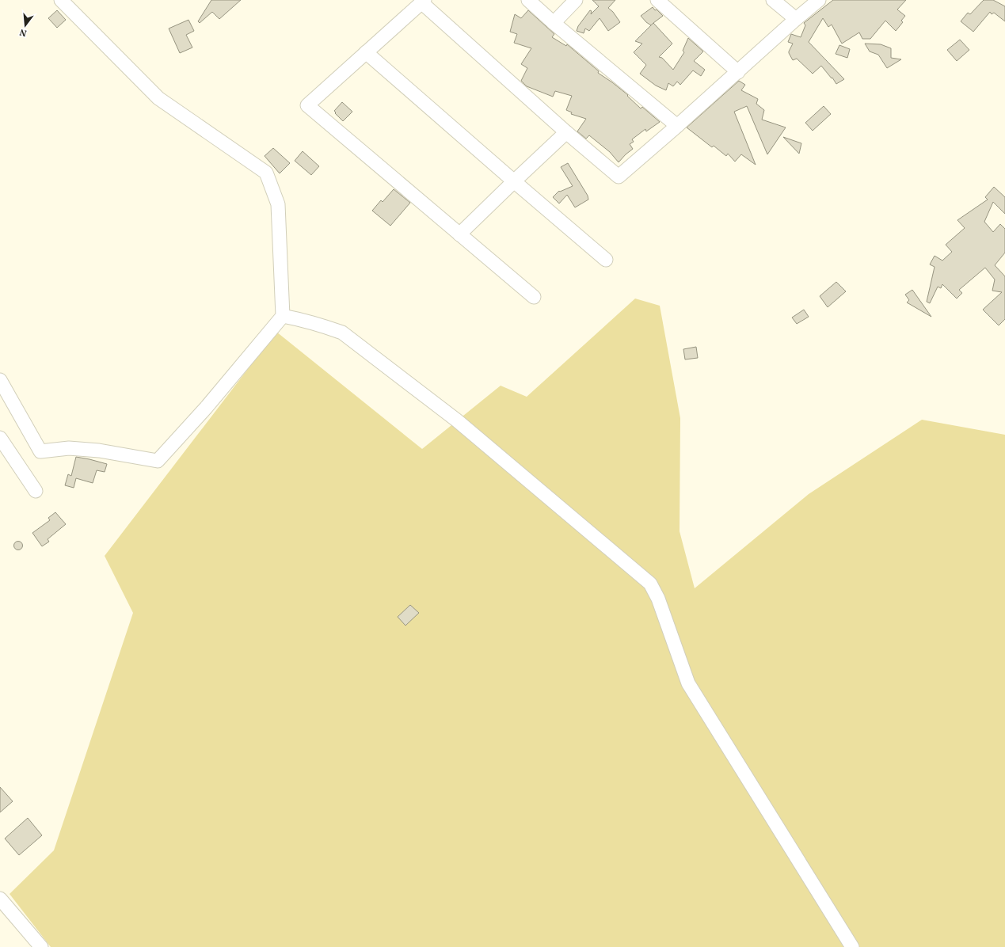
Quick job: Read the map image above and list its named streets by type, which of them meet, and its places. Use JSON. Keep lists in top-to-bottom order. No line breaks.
{"north":"bottom"}
